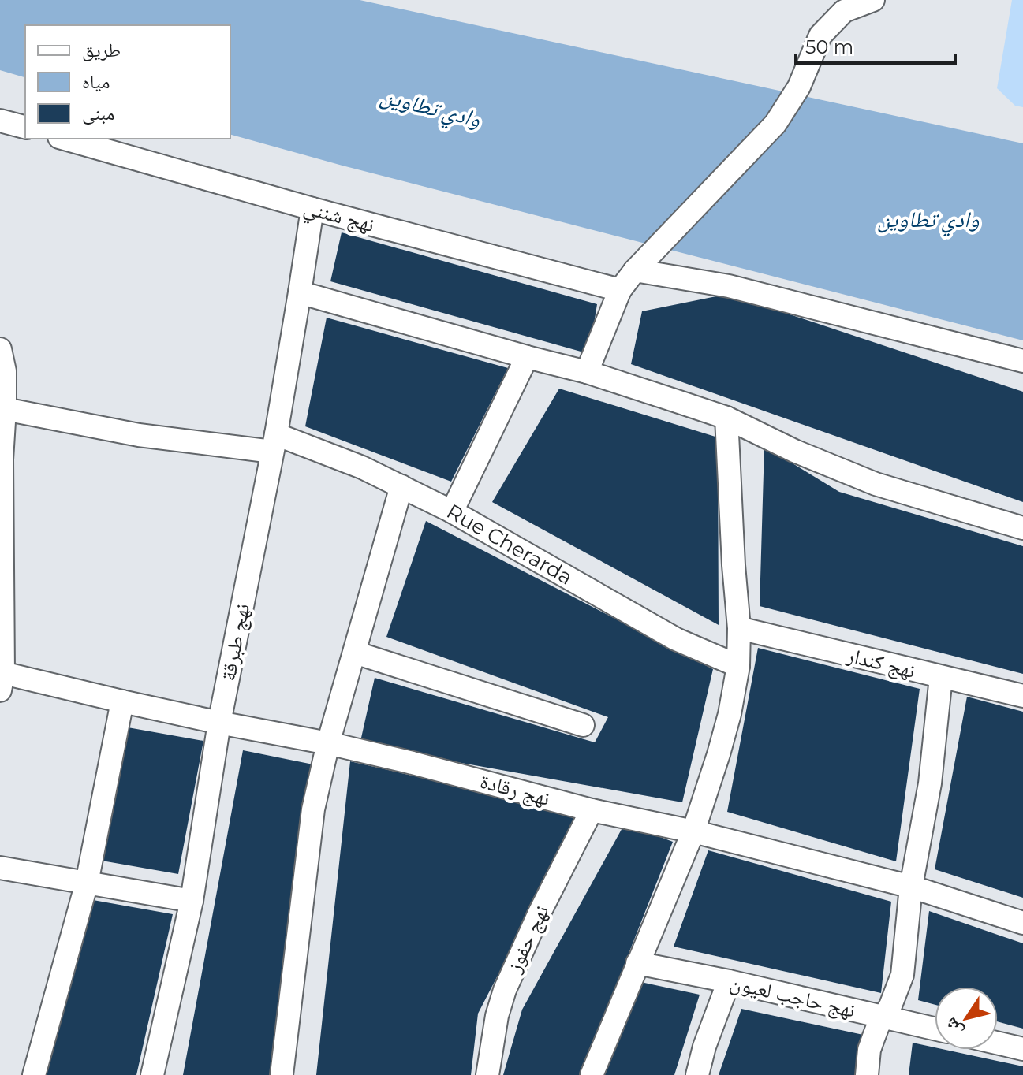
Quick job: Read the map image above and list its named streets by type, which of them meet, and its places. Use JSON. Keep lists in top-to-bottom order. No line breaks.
{"streets":{"street":["نهج شنني","Rue Cherarda","نهج طبرقة","نهج كندار","نهج رقادة","نهج حفوز","نهج حاجب لعيون"]},"crossings":[["نهج شنني","نهج طبرقة"],["Rue Cherarda","نهج طبرقة"],["نهج طبرقة","نهج رقادة"],["نهج رقادة","نهج حفوز"]],"water":["وادي تطاوين"],"legend":["طريق","مياه","مبنى"],"scale_bar":"50 m","north":"bottom left"}
